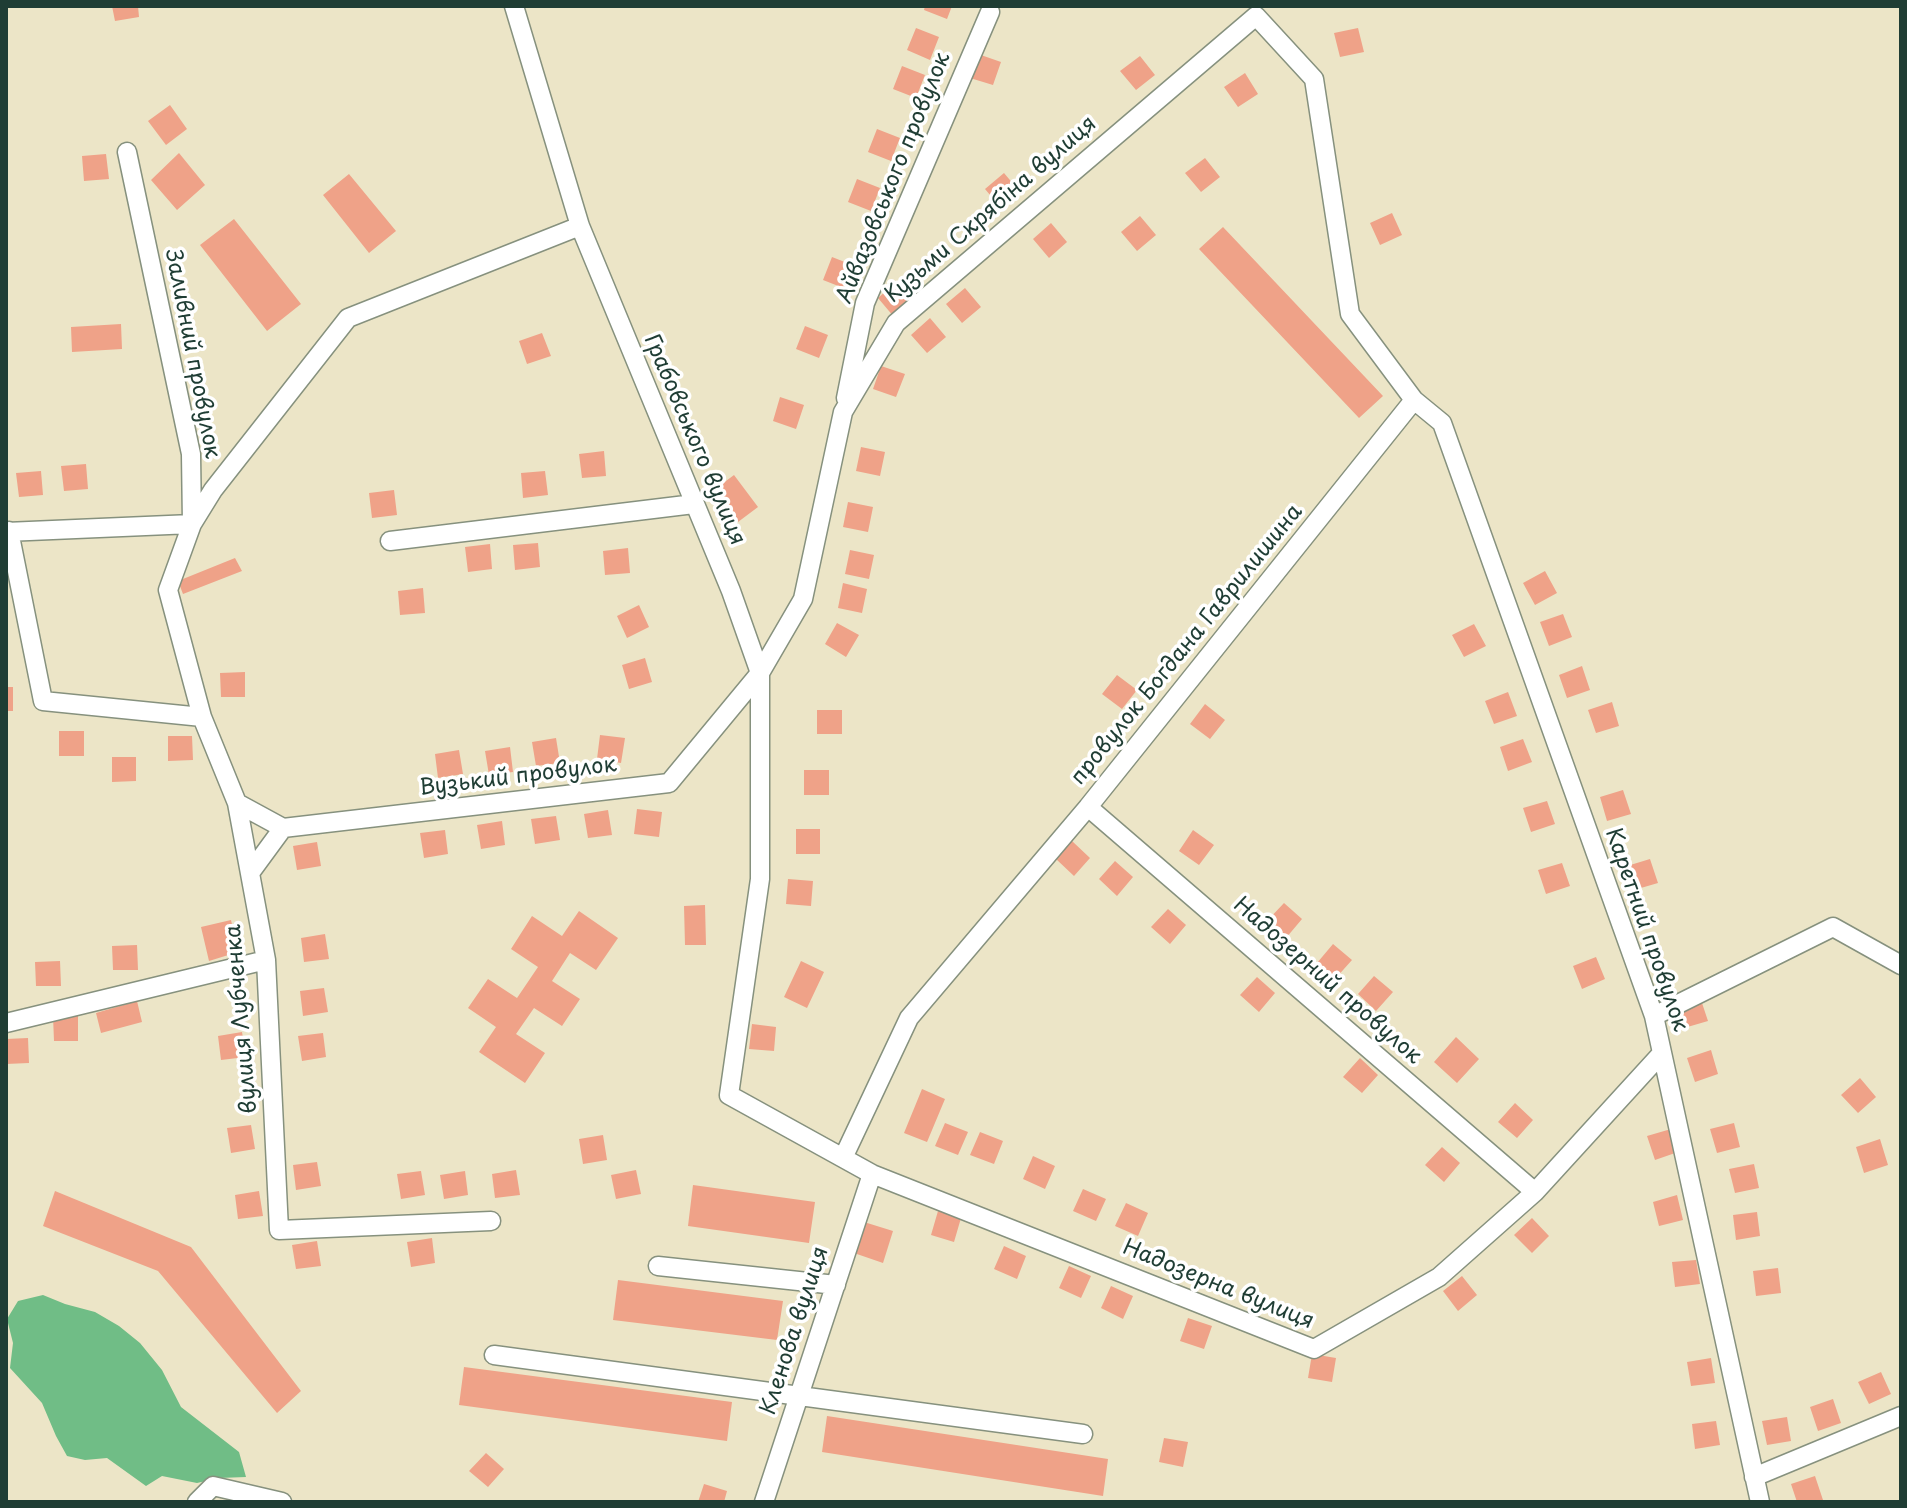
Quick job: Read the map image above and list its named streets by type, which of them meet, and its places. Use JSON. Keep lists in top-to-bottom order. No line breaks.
{"streets":{"street":["Айвазовського провулок","Кузьми Скрябіна вулиця","Заливний провулок","Грабовського вулиця","провулок Богдана Гаврилишина","Вузький провулок","Каретний провулок","Надозерний провулок","вулиця Лубченка","Надозерна вулиця","Кленова вулиця"]},"crossings":[["Айвазовського провулок","Кузьми Скрябіна вулиця"],["Кузьми Скрябіна вулиця","Грабовського вулиця"],["Кузьми Скрябіна вулиця","провулок Богдана Гаврилишина"],["Кузьми Скрябіна вулиця","Вузький провулок"],["Кузьми Скрябіна вулиця","Каретний провулок"],["Кузьми Скрябіна вулиця","Надозерна вулиця"],["Заливний провулок","вулиця Лубченка"],["Грабовського вулиця","Вузький провулок"],["Грабовського вулиця","Надозерна вулиця"],["провулок Богдана Гаврилишина","Каретний провулок"],["провулок Богдана Гаврилишина","Надозерний провулок"],["провулок Богдана Гаврилишина","Надозерна вулиця"],["Вузький провулок","Надозерна вулиця"],["Каретний провулок","Надозерна вулиця"],["Надозерний провулок","Надозерна вулиця"],["Надозерна вулиця","Кленова вулиця"]]}
